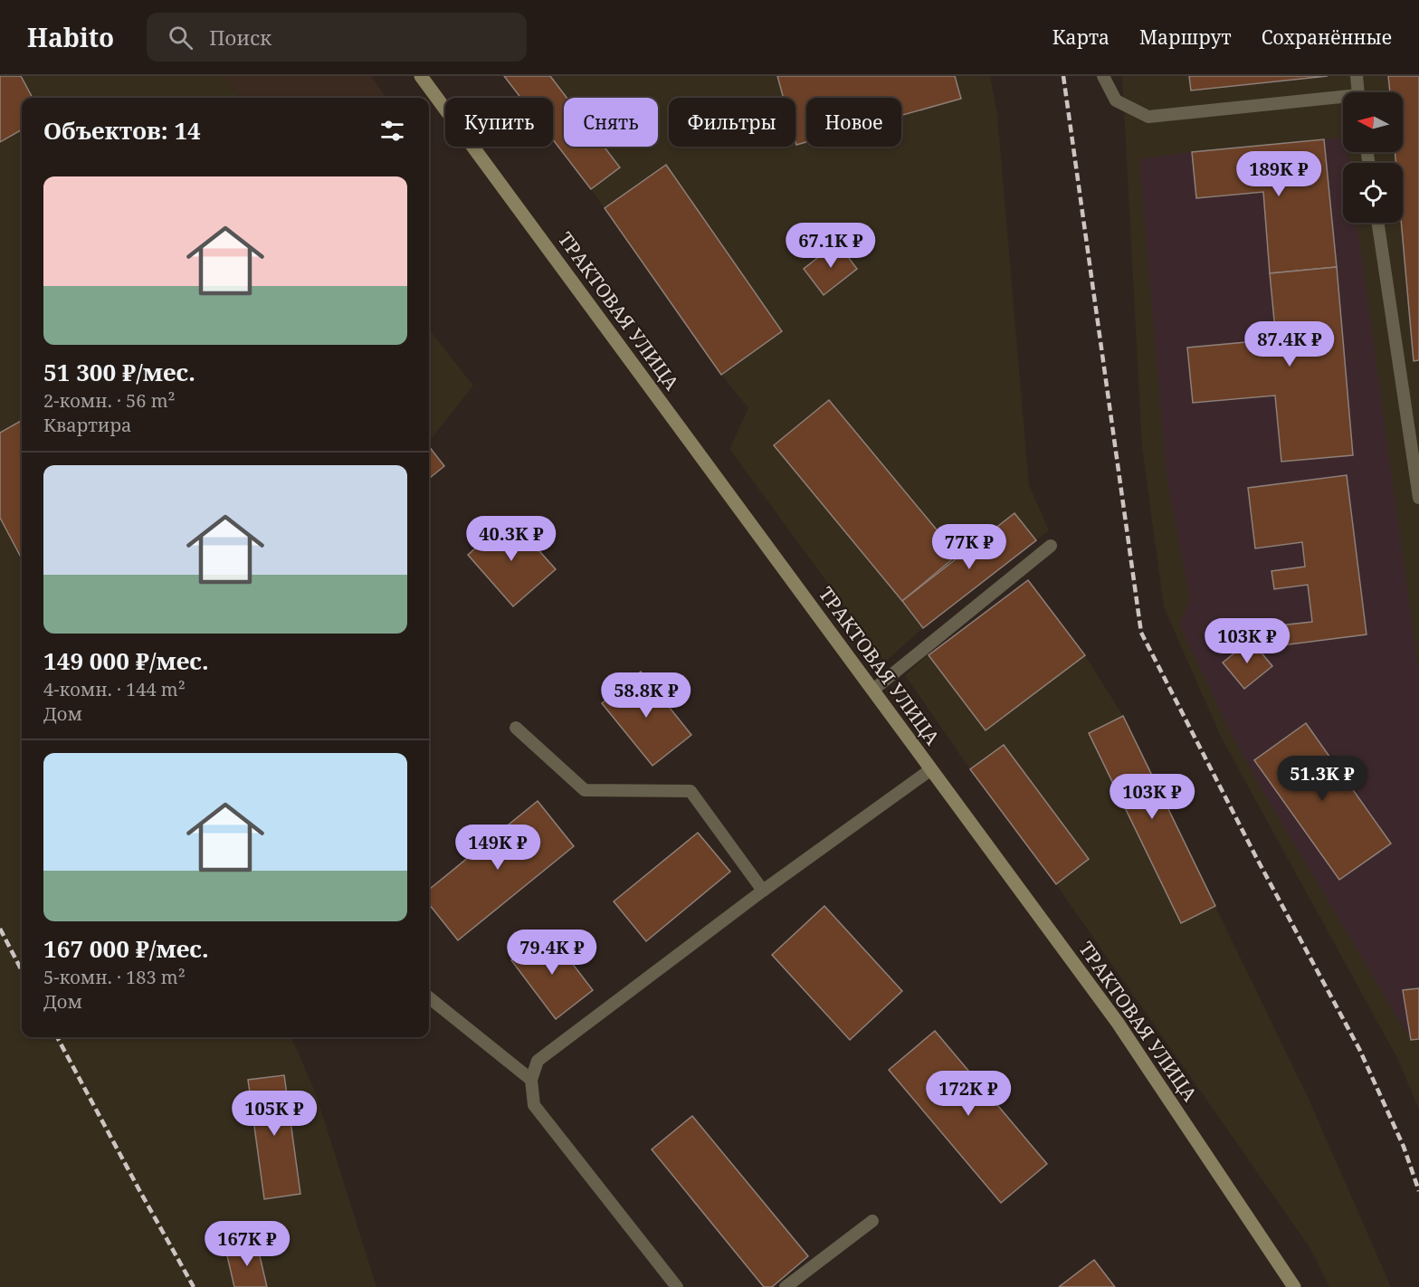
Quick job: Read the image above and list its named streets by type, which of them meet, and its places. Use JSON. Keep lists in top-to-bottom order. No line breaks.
{"streets":{"main road":["ТРАКТОВАЯ УЛИЦА"]},"north":"left","page":{"header":"Habito","search":"Поиск","nav":["Карта","Маршрут","Сохранённые"],"chip":["Купить","Снять","Фильтры","Новое"],"heading":"Объектов: 14","price":["189K ₽","67.1K ₽","87.4K ₽","40.3K ₽","77K ₽","103K ₽","58.8K ₽","51.3K ₽","103K ₽","149K ₽","79.4K ₽","172K ₽","105K ₽","167K ₽"],"list":[{"name":"51 300 ₽/мес.","note":"2-комн. · 56 m² · Квартира"},{"name":"149 000 ₽/мес.","note":"4-комн. · 144 m² · Дом"},{"name":"167 000 ₽/мес.","note":"5-комн. · 183 m² · Дом"}]}}
